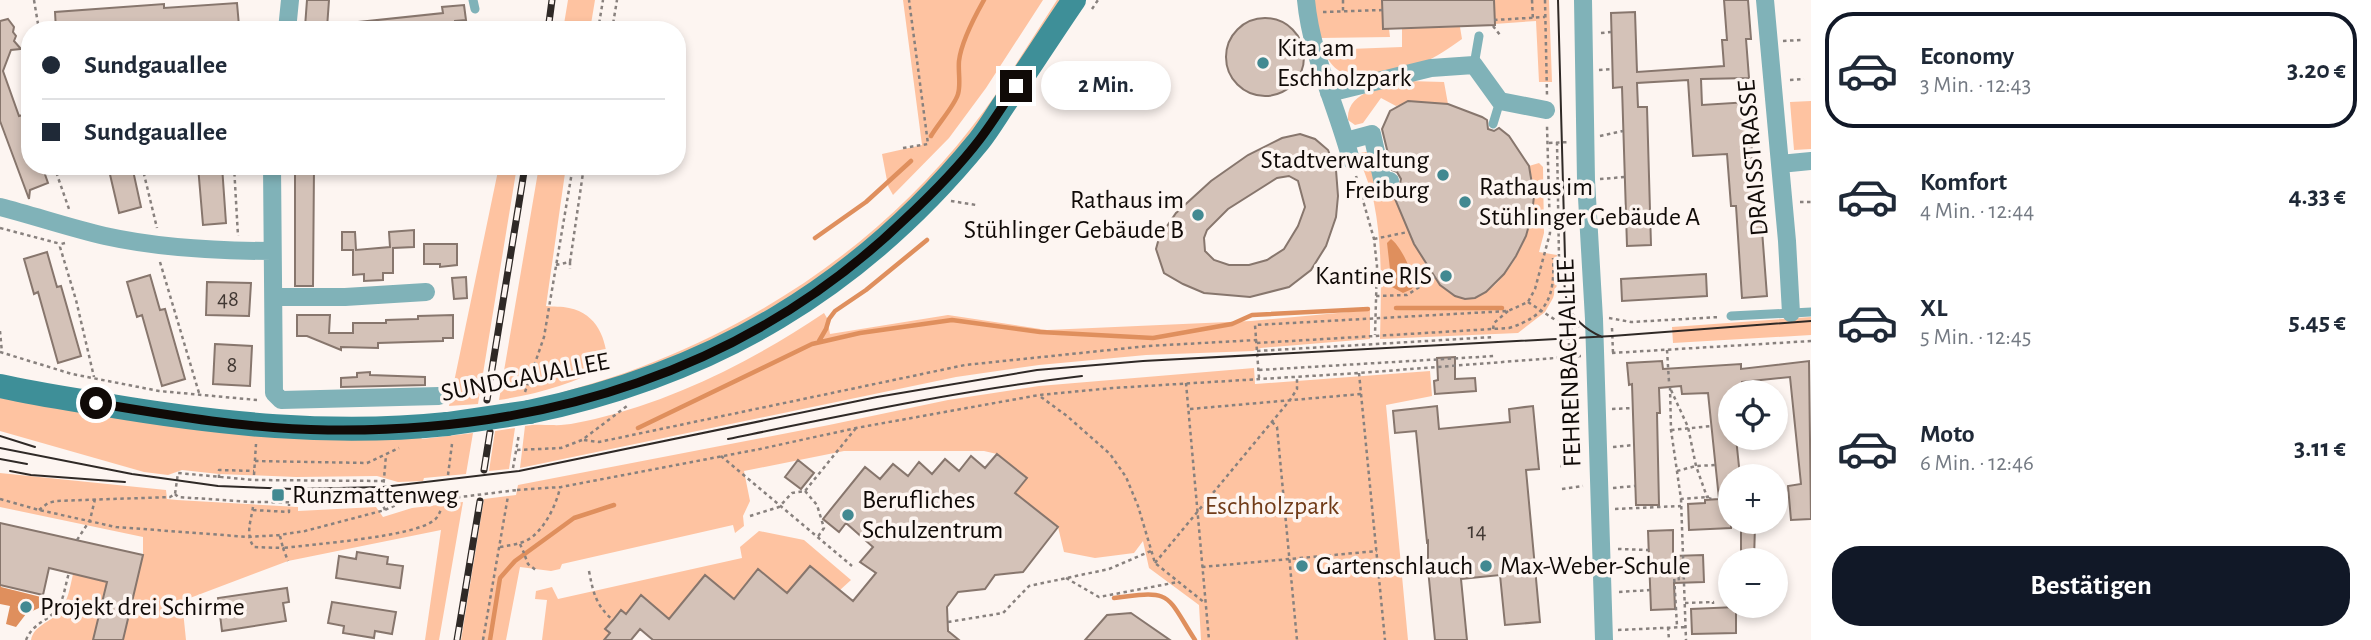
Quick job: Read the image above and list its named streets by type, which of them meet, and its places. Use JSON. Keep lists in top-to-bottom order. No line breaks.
{"streets":{"street":["DRAISSTRASSE","FEHRENBACHALLEE","SUNDGAUALLEE"]},"parks":["Eschholzpark"],"places":{"other":["Kita am Eschholzpark","Stadtverwaltung Freiburg","Rathaus im Stühlinger Gebäude A","Rathaus im Stühlinger Gebäude B","Kantine RIS","Berufliches Schulzentrum","Gartenschlauch","Max-Weber-Schule","Projekt drei Schirme"],"transit":["Runzmattenweg"]},"house_numbers":["48","8","14"],"page":{"list":[{"name":"Economy","note":"3 Min. · 12:43","value":"3.20 €"},{"name":"Komfort","note":"4 Min. · 12:44","value":"4.33 €"},{"name":"XL","note":"5 Min. · 12:45","value":"5.45 €"},{"name":"Moto","note":"6 Min. · 12:46","value":"3.11 €"}],"banner":["Sundgauallee","Sundgauallee"],"bubble":"2 Min.","map_buttons":["+","−"],"buttons":"Bestätigen"}}
